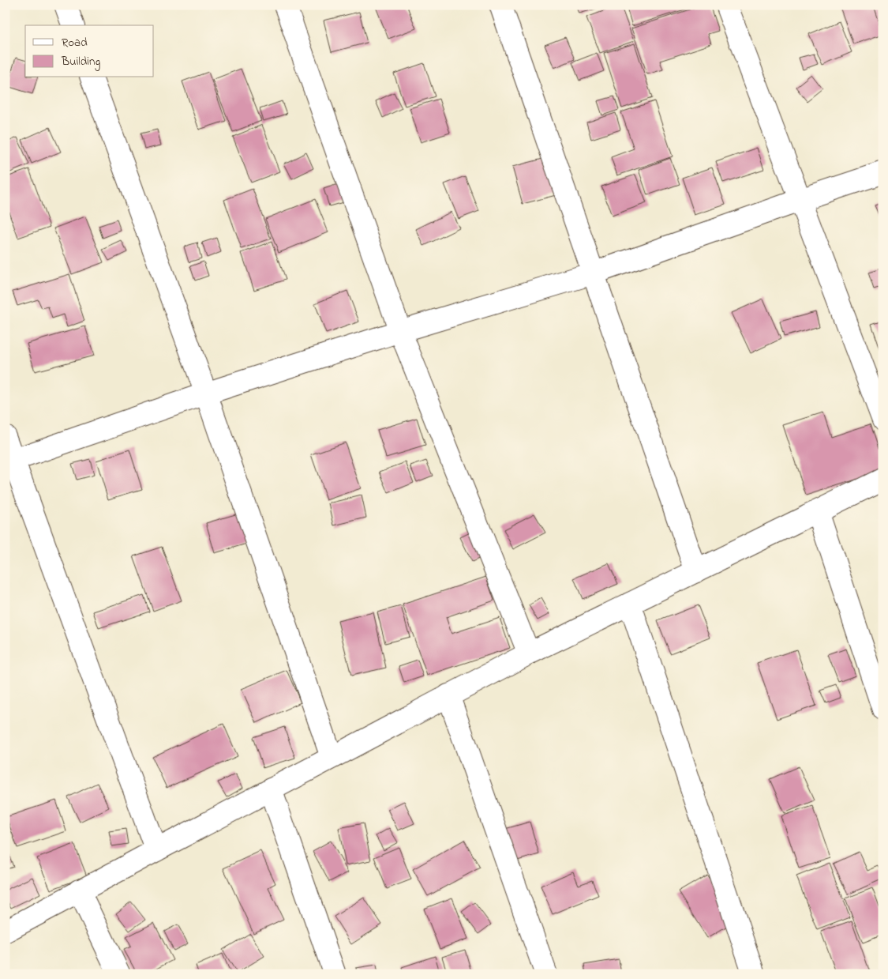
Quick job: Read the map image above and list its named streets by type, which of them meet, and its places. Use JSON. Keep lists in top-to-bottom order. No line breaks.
{"legend":["Road","Building"]}
